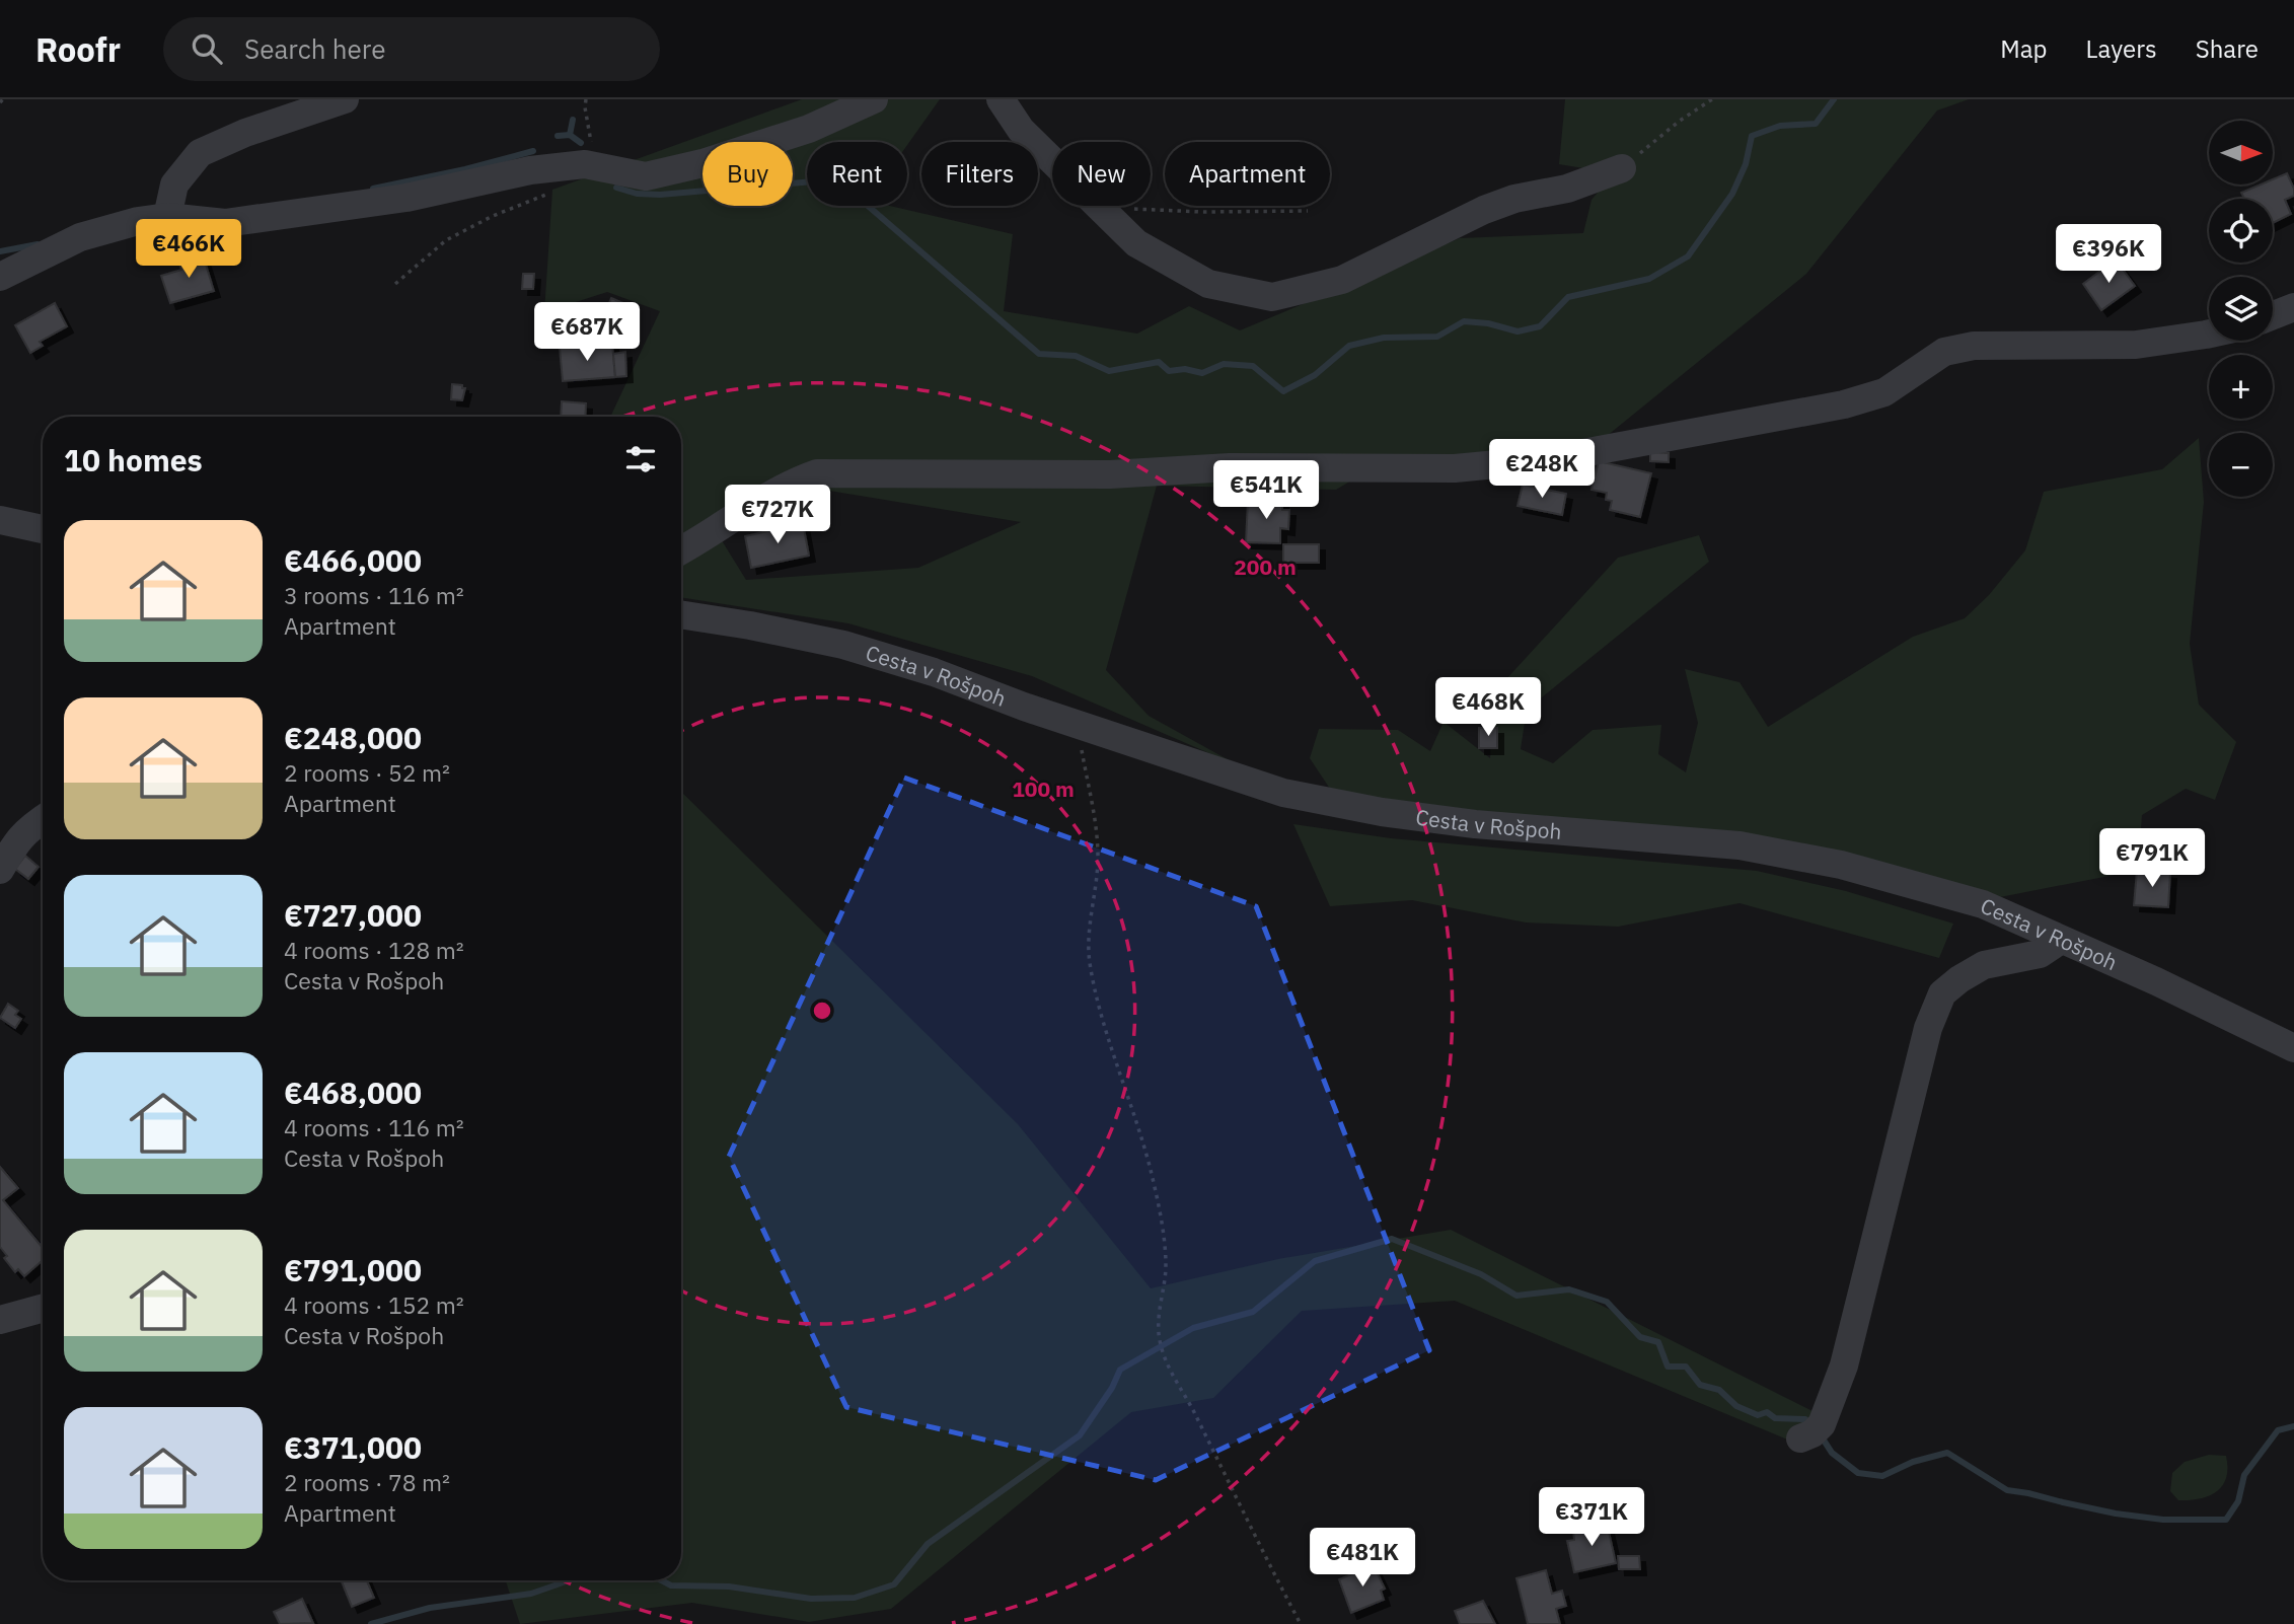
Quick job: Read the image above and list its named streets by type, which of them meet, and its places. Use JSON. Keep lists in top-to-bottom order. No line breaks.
{"streets":{"street":["Cesta v Rošpoh"]},"north":"right","page":{"header":"Roofr","search":"Search here","nav":["Map","Layers","Share"],"map_buttons":["+","−"],"chip":["Buy","Rent","Filters","New","Apartment"],"price":["€466K","€396K","€687K","€248K","€541K","€727K","€468K","€791K","€371K","€481K"],"heading":"10 homes","list":[{"name":"€466,000","note":"3 rooms · 116 m² · Apartment"},{"name":"€248,000","note":"2 rooms · 52 m² · Apartment"},{"name":"€727,000","note":"4 rooms · 128 m² · Cesta v Rošpoh"},{"name":"€468,000","note":"4 rooms · 116 m² · Cesta v Rošpoh"},{"name":"€791,000","note":"4 rooms · 152 m² · Cesta v Rošpoh"},{"name":"€371,000","note":"2 rooms · 78 m² · Apartment"}]},"rings":["200 m","100 m"]}
